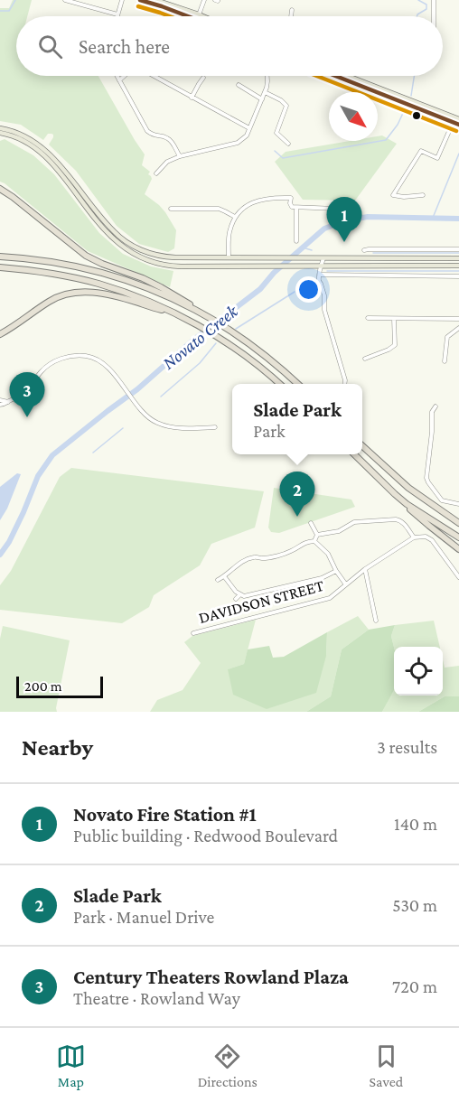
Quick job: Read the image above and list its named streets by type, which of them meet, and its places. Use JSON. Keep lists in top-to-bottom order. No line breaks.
{"streets":{"street":["DAVIDSON STREET"]},"water":["Novato Creek"],"scale_bar":"200 m","north":"bottom right","page":{"search":"Search here","pins":["1","3","2"],"popup":["Slade Park","Park"],"scale":"200 m","heading":["Nearby","3 results"],"list":[{"mark":"1","name":"Novato Fire Station #1","note":"Public building · Redwood Boulevard","value":"140 m"},{"mark":"2","name":"Slade Park","note":"Park · Manuel Drive","value":"530 m"},{"mark":"3","name":"Century Theaters Rowland Plaza","note":"Theatre · Rowland Way","value":"720 m"}],"nav":["Map","Directions","Saved"]}}
